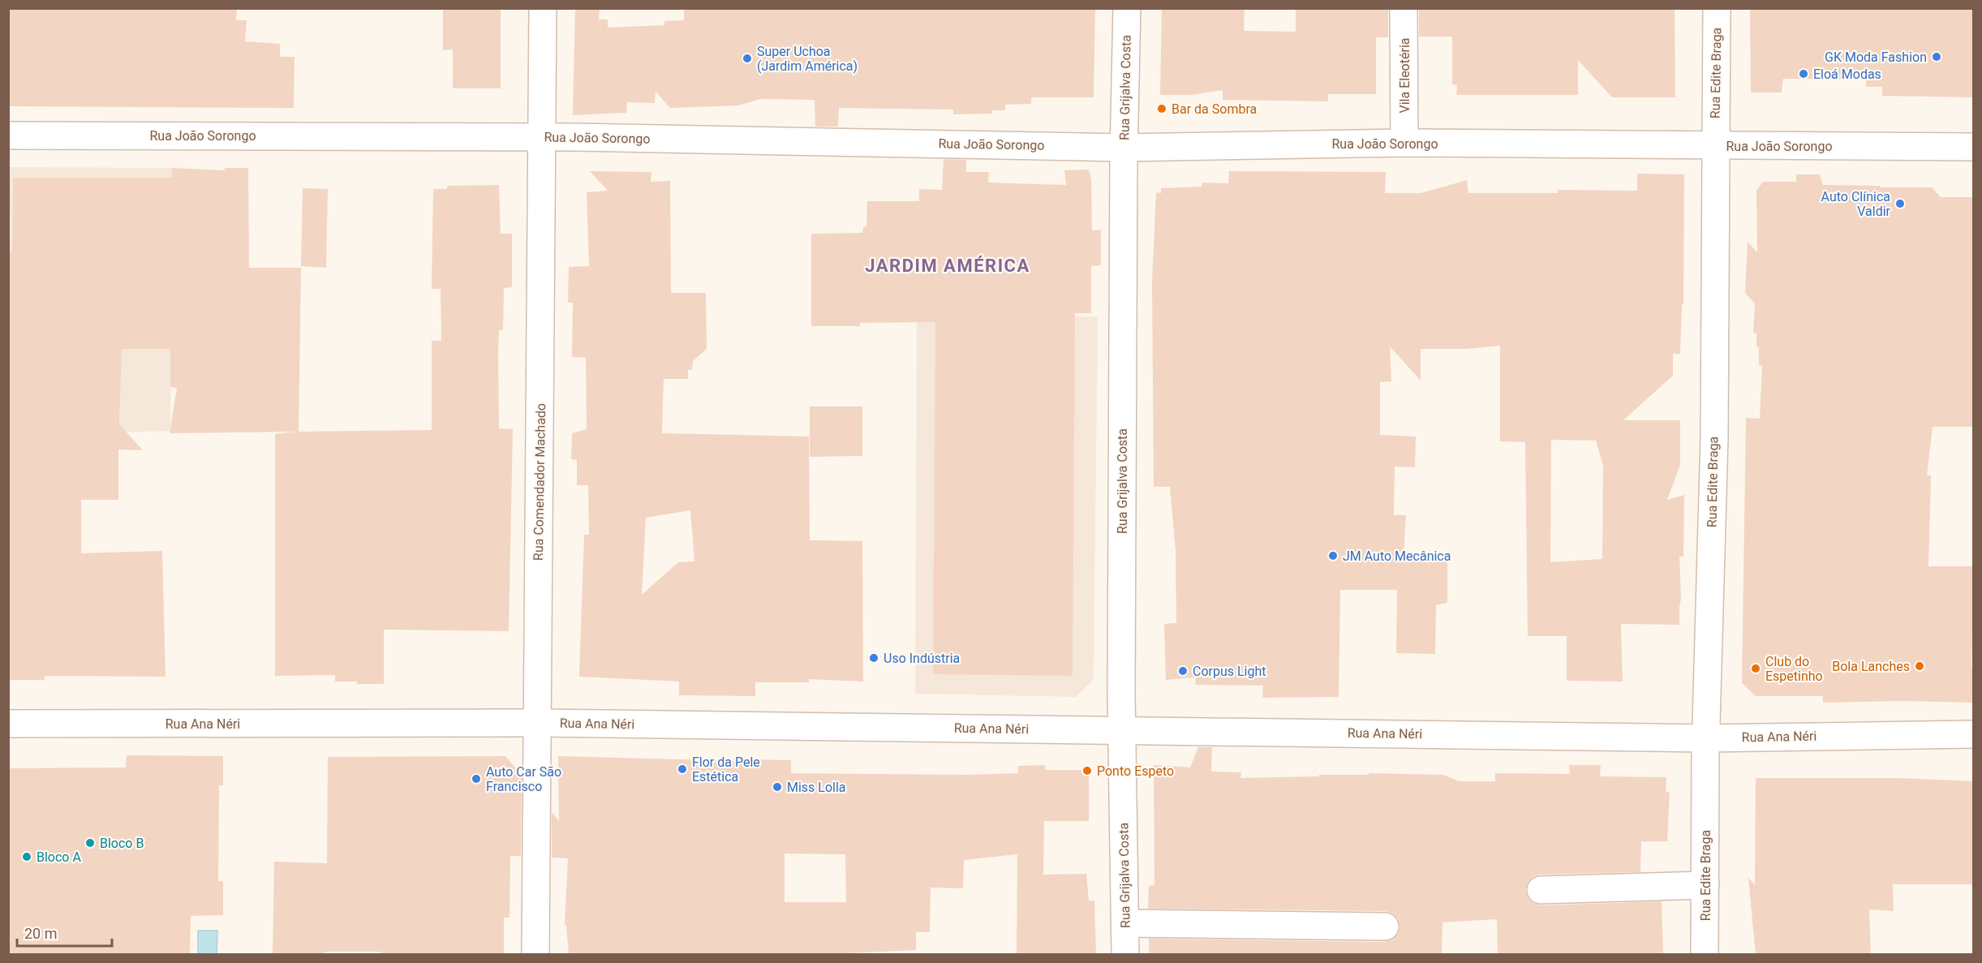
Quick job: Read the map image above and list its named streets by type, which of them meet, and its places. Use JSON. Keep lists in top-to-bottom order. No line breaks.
{"streets":{"street":["Rua Edite Braga","Vila Eleotéria","Rua Grijalva Costa","Rua João Sorongo","Rua Comendador Machado","Rua Ana Néri"]},"crossings":[["Rua Edite Braga","Rua João Sorongo"],["Rua Edite Braga","Rua Ana Néri"],["Vila Eleotéria","Rua João Sorongo"],["Rua Grijalva Costa","Rua João Sorongo"],["Rua Grijalva Costa","Rua Ana Néri"],["Rua João Sorongo","Rua Comendador Machado"],["Rua Comendador Machado","Rua Ana Néri"]],"districts":["JARDIM AMÉRICA"],"places":["GK Moda Fashion","Super Uchoa (Jardim América)","Eloá Modas","Bar da Sombra","Auto Clínica Valdir","JM Auto Mecânica","Uso Indústria","Bola Lanches","Club do Espetinho","Corpus Light","Flor da Pele Estética","Ponto Espeto","Auto Car São Francisco","Miss Lolla","Bloco B","Bloco A"],"scale_bar":"20 m"}
